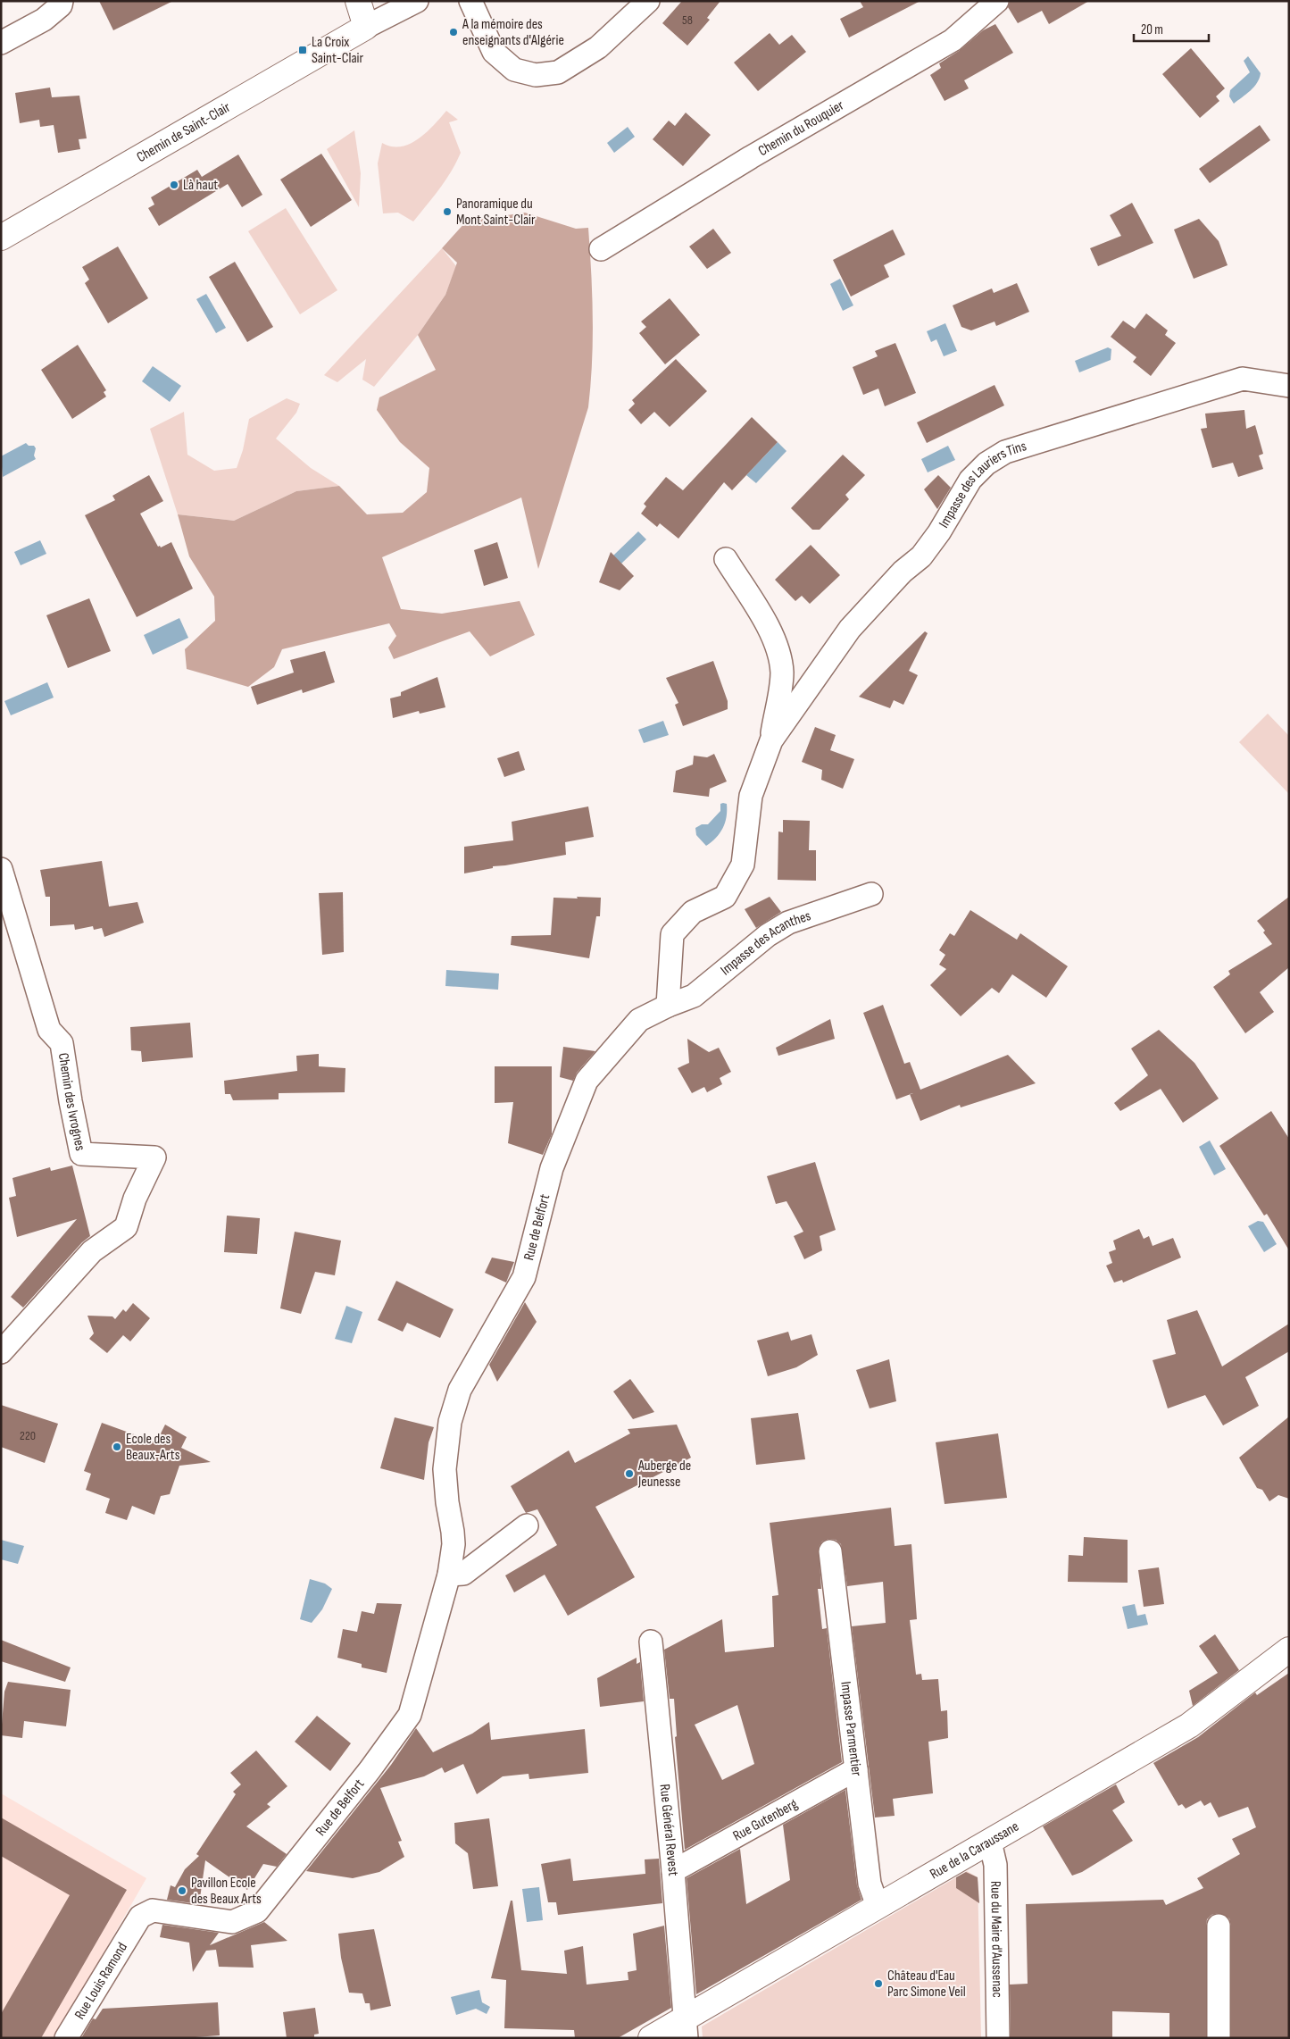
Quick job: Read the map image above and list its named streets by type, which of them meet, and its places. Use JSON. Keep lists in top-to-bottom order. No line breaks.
{"streets":{"street":["Chemin du Rouquier","Chemin de Saint-Clair","Impasse des Lauriers Tins","Impasse des Acanthes","Chemin des Ivrognes","Rue de Belfort","Impasse Parmentier","Rue Gutenberg","Rue Général Revest","Rue de la Caraussane","Rue du Maire d'Aussenac","Rue Louis Ramond"]},"crossings":[["Impasse des Lauriers Tins","Impasse des Acanthes"],["Impasse des Lauriers Tins","Rue de Belfort"],["Impasse des Acanthes","Rue de Belfort"],["Rue de Belfort","Rue Louis Ramond"],["Impasse Parmentier","Rue Gutenberg"],["Impasse Parmentier","Rue de la Caraussane"],["Rue Gutenberg","Rue Général Revest"],["Rue Général Revest","Rue de la Caraussane"],["Rue de la Caraussane","Rue du Maire d'Aussenac"]],"places":{"other":["A la mémoire des enseignants d'Algérie","Là haut","Panoramique du Mont Saint-Clair","Ecole des Beaux-Arts","Auberge de Jeunesse","Pavillon Ecole des Beaux Arts","Château d'Eau Parc Simone Veil"],"transit":["La Croix Saint-Clair"]},"house_numbers":["58","220"],"scale_bar":"20 m"}
